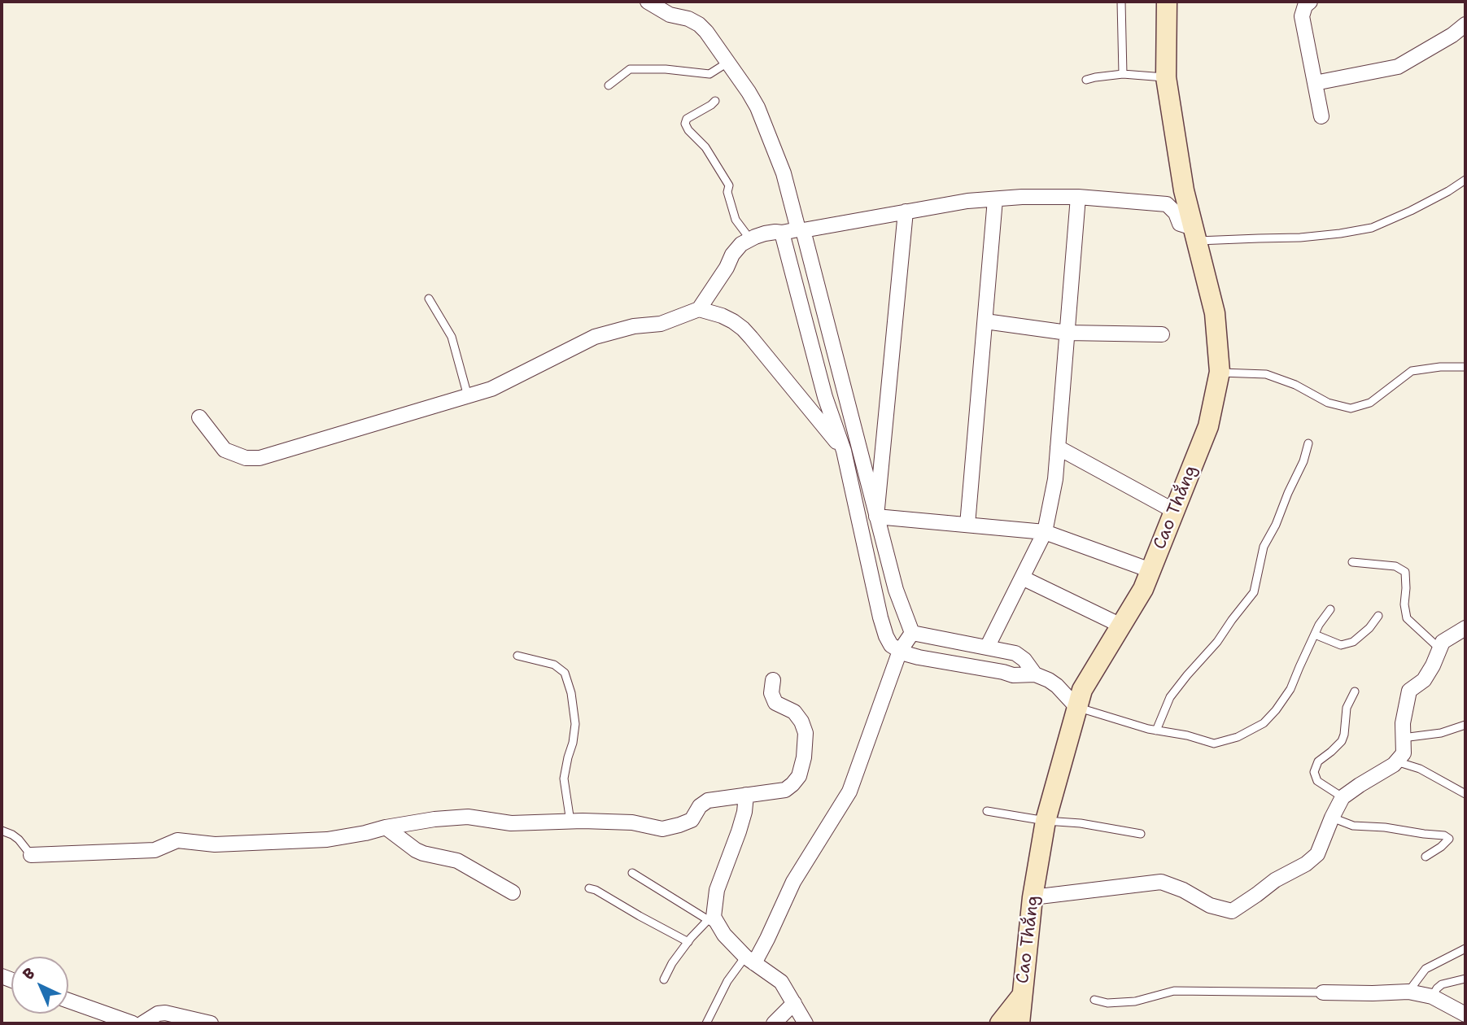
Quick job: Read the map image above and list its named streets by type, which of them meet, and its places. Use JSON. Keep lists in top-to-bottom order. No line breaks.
{"streets":{"main road":["Cao Thắng"]},"north":"top left"}
